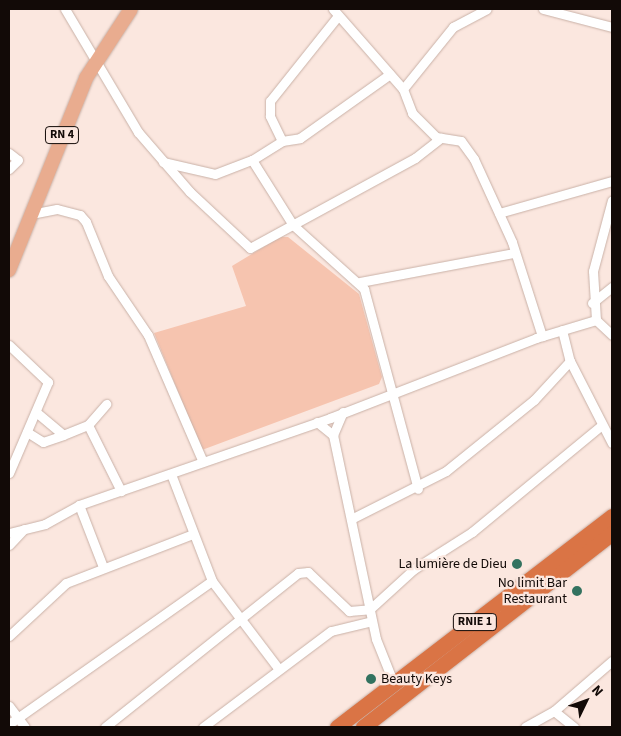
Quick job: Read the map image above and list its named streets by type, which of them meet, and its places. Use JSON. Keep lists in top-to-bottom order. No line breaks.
{"streets":{"highway":["RNIE 1"],"main road":["RN 4"]},"places":["La lumière de Dieu","No limit Bar Restaurant","Beauty Keys"],"north":"top right"}
